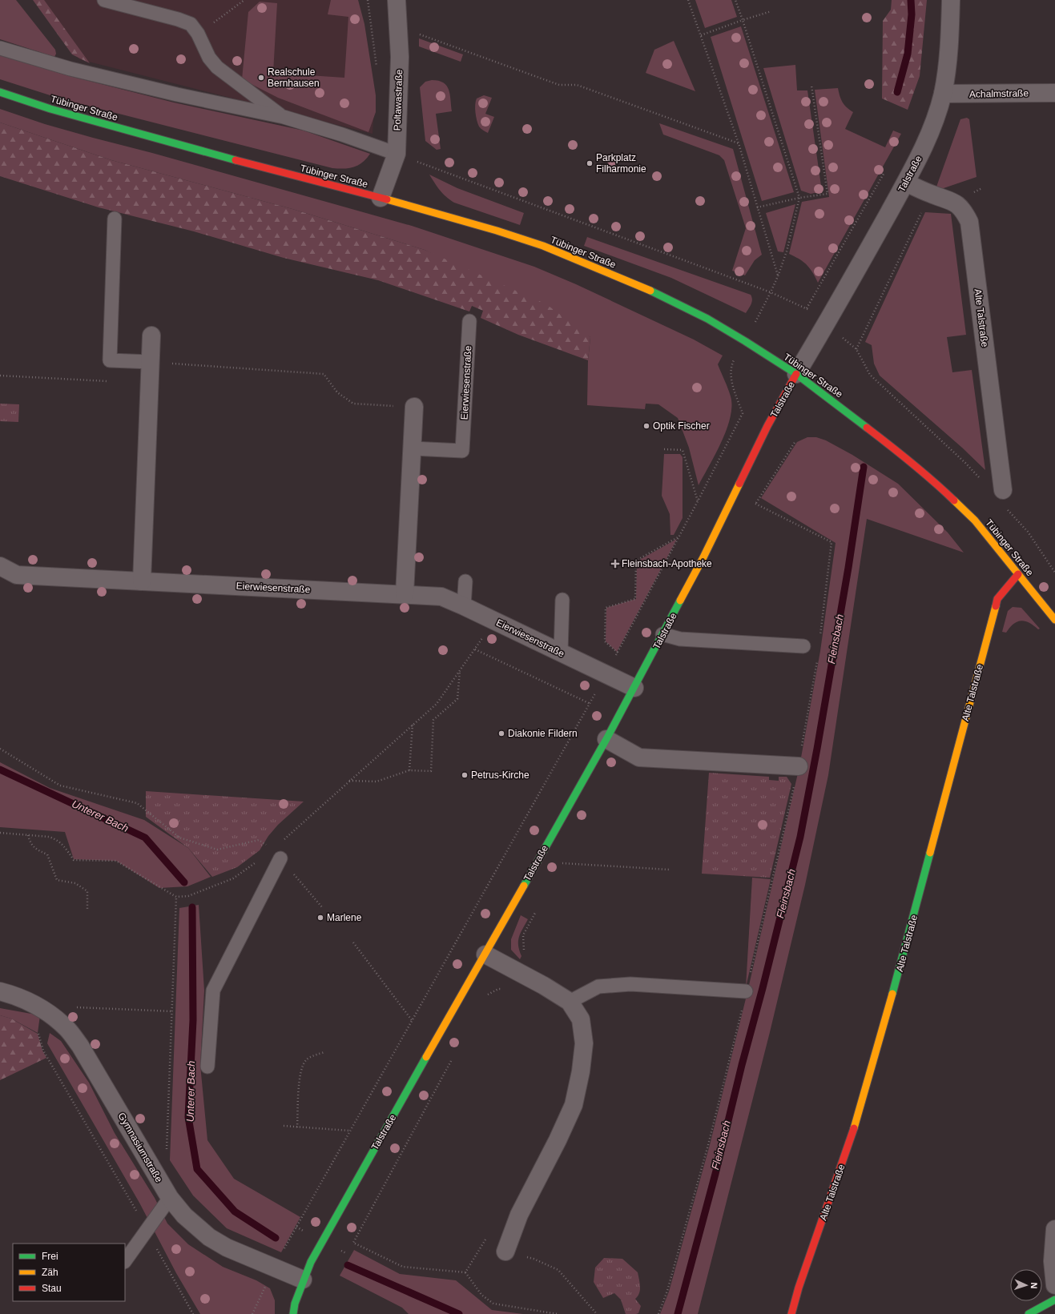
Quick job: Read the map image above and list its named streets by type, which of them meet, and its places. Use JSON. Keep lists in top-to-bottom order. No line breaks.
{"streets":{"main road":["Tübinger Straße","Talstraße","Alte Talstraße"],"street":["Achalmstraße","Poltawastraße","Eierwiesenstraße","Gymnasiumstraße"]},"crossings":[["Achalmstraße","Talstraße"],["Poltawastraße","Tübinger Straße"],["Tübinger Straße","Talstraße"],["Tübinger Straße","Alte Talstraße"],["Talstraße","Alte Talstraße"],["Talstraße","Eierwiesenstraße"],["Talstraße","Gymnasiumstraße"]],"water":["Fleinsbach","Unterer Bach"],"places":{"other":["Realschule Bernhausen","Parkplatz Filharmonie","Optik Fischer","Diakonie Fildern","Petrus-Kirche","Marlene"],"health":["Fleinsbach-Apotheke"]},"legend":["Frei","Zäh","Stau"],"north":"right"}
